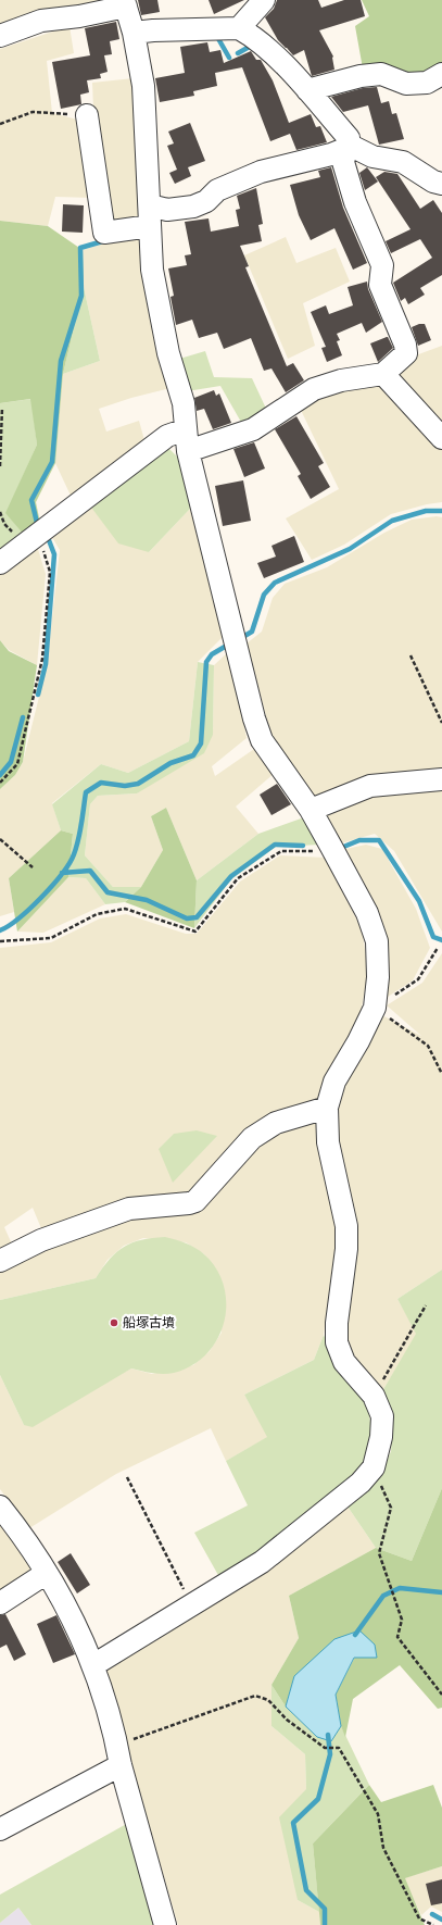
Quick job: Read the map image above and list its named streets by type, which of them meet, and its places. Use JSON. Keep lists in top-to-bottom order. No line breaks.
{"places":["船塚古墳"]}
